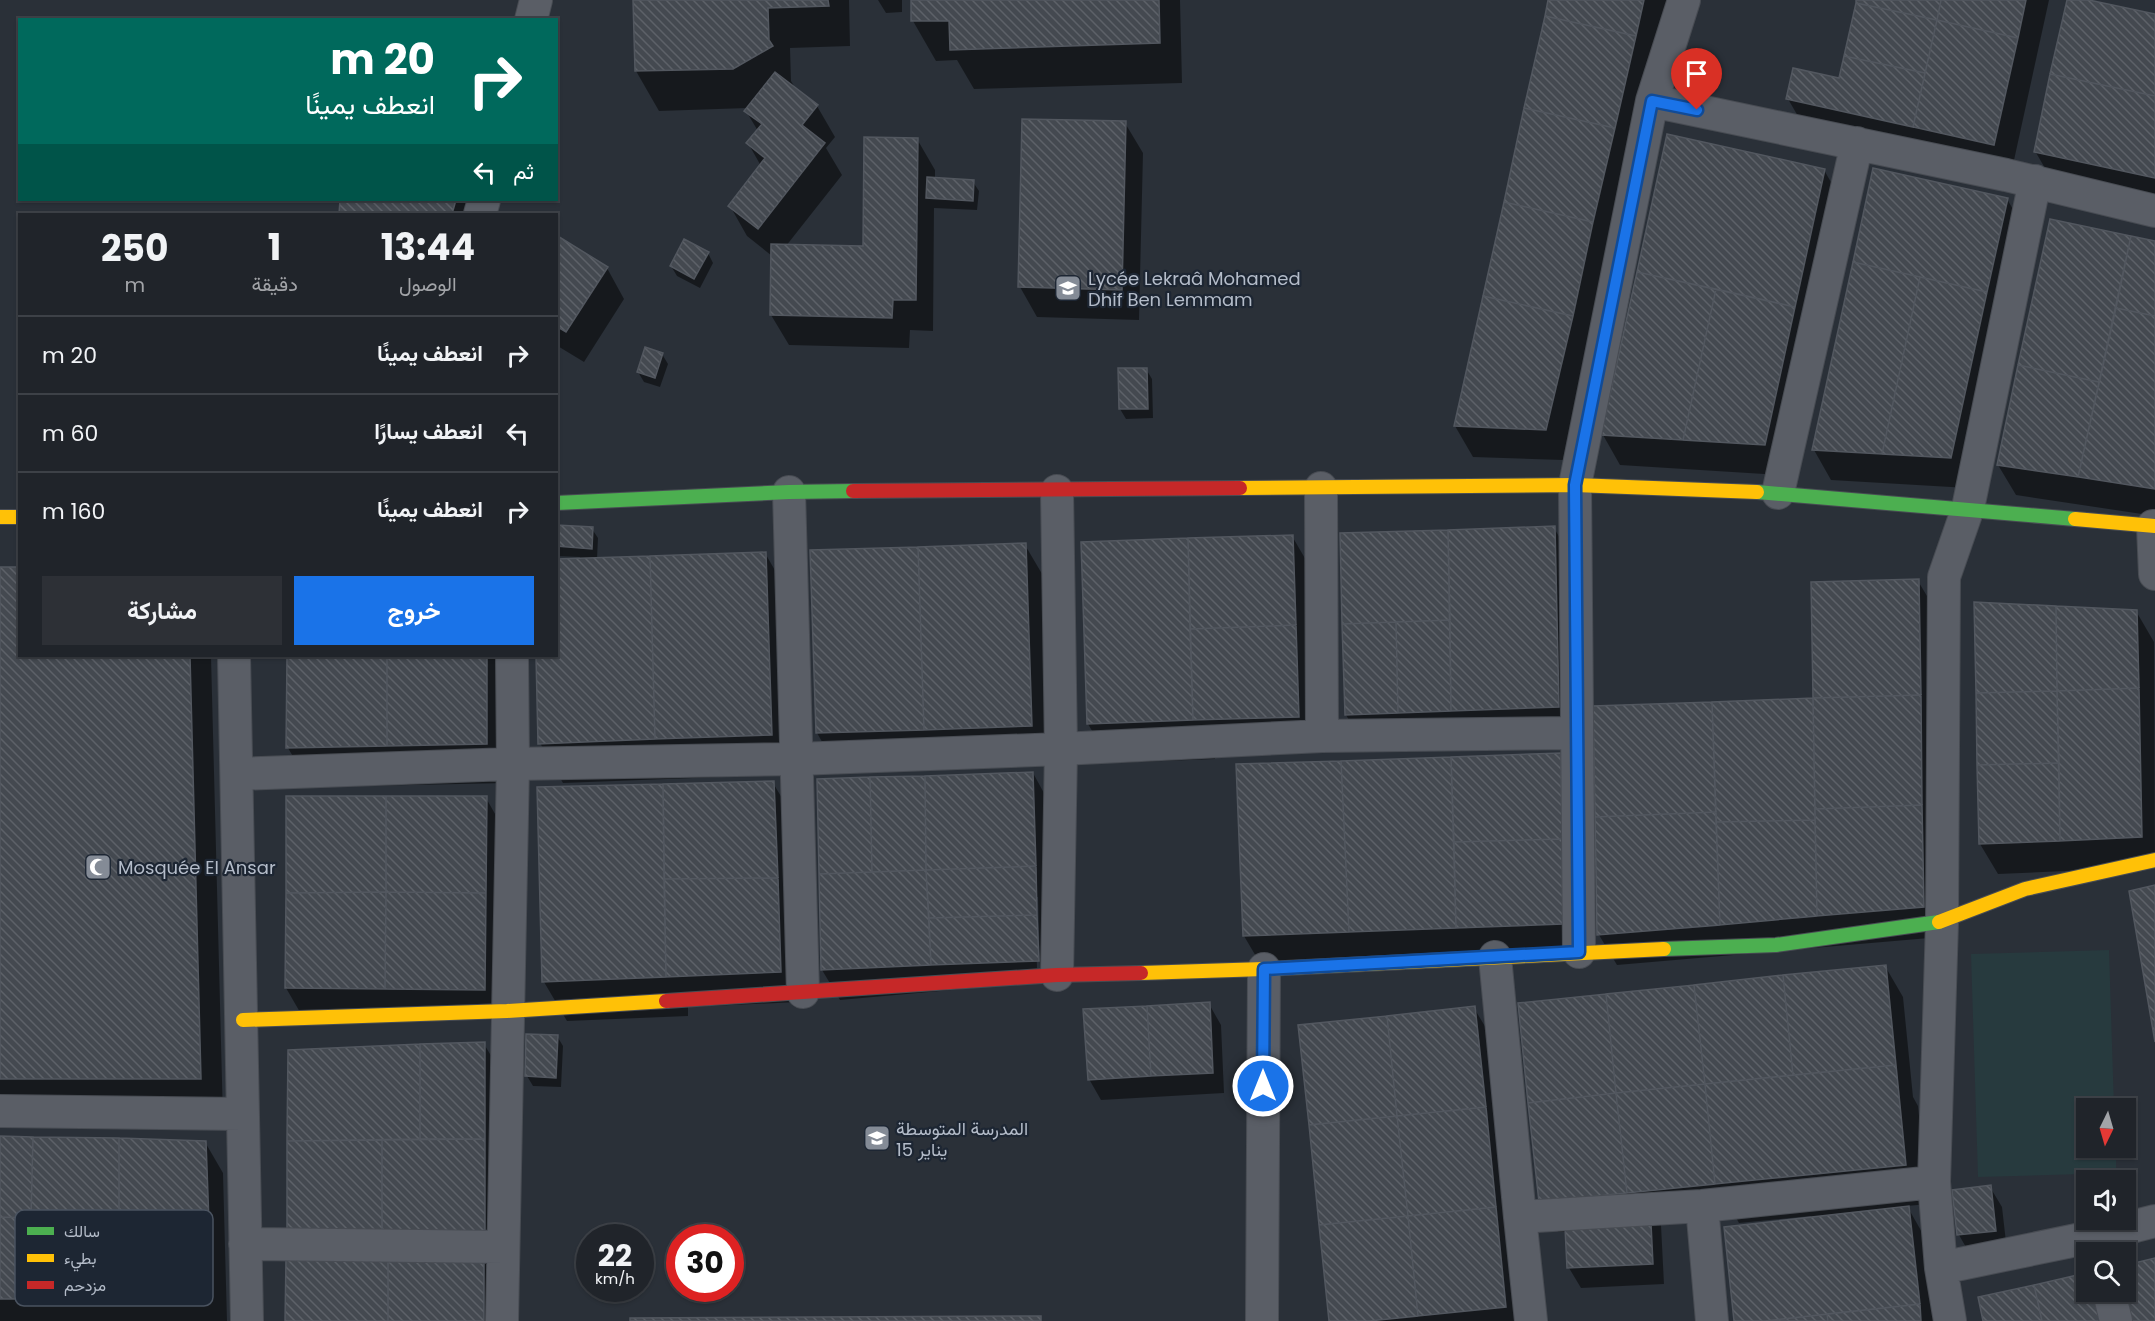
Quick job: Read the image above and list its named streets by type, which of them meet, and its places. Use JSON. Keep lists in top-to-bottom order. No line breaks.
{"places":{"school or university":["Lycée Lekraâ Mohamed Dhif Ben Lemmam","المدرسة المتوسطة 15 يناير"],"mosque":["Mosquée El Ansar"]},"legend":["سالك","بطيء","مزدحم"],"north":"bottom","page":{"turn":["20 m","انعطف يمينًا"],"then":"ثم","eta":["13:44","الوصول","1","دقيقة","250","m"],"list":[{"name":"انعطف يمينًا","value":"20 m"},{"name":"انعطف يسارًا","value":"60 m"},{"name":"انعطف يمينًا","value":"160 m"}],"buttons":["خروج","مشاركة"],"speed":"22 km/h","limit":"30"}}
